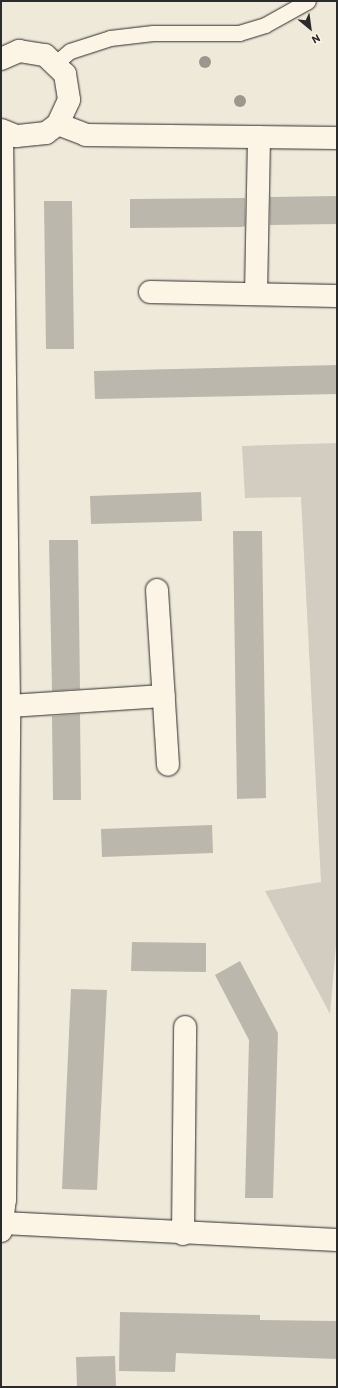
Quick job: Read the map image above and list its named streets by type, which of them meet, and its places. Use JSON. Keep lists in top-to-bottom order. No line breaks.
{"north":"bottom right"}
